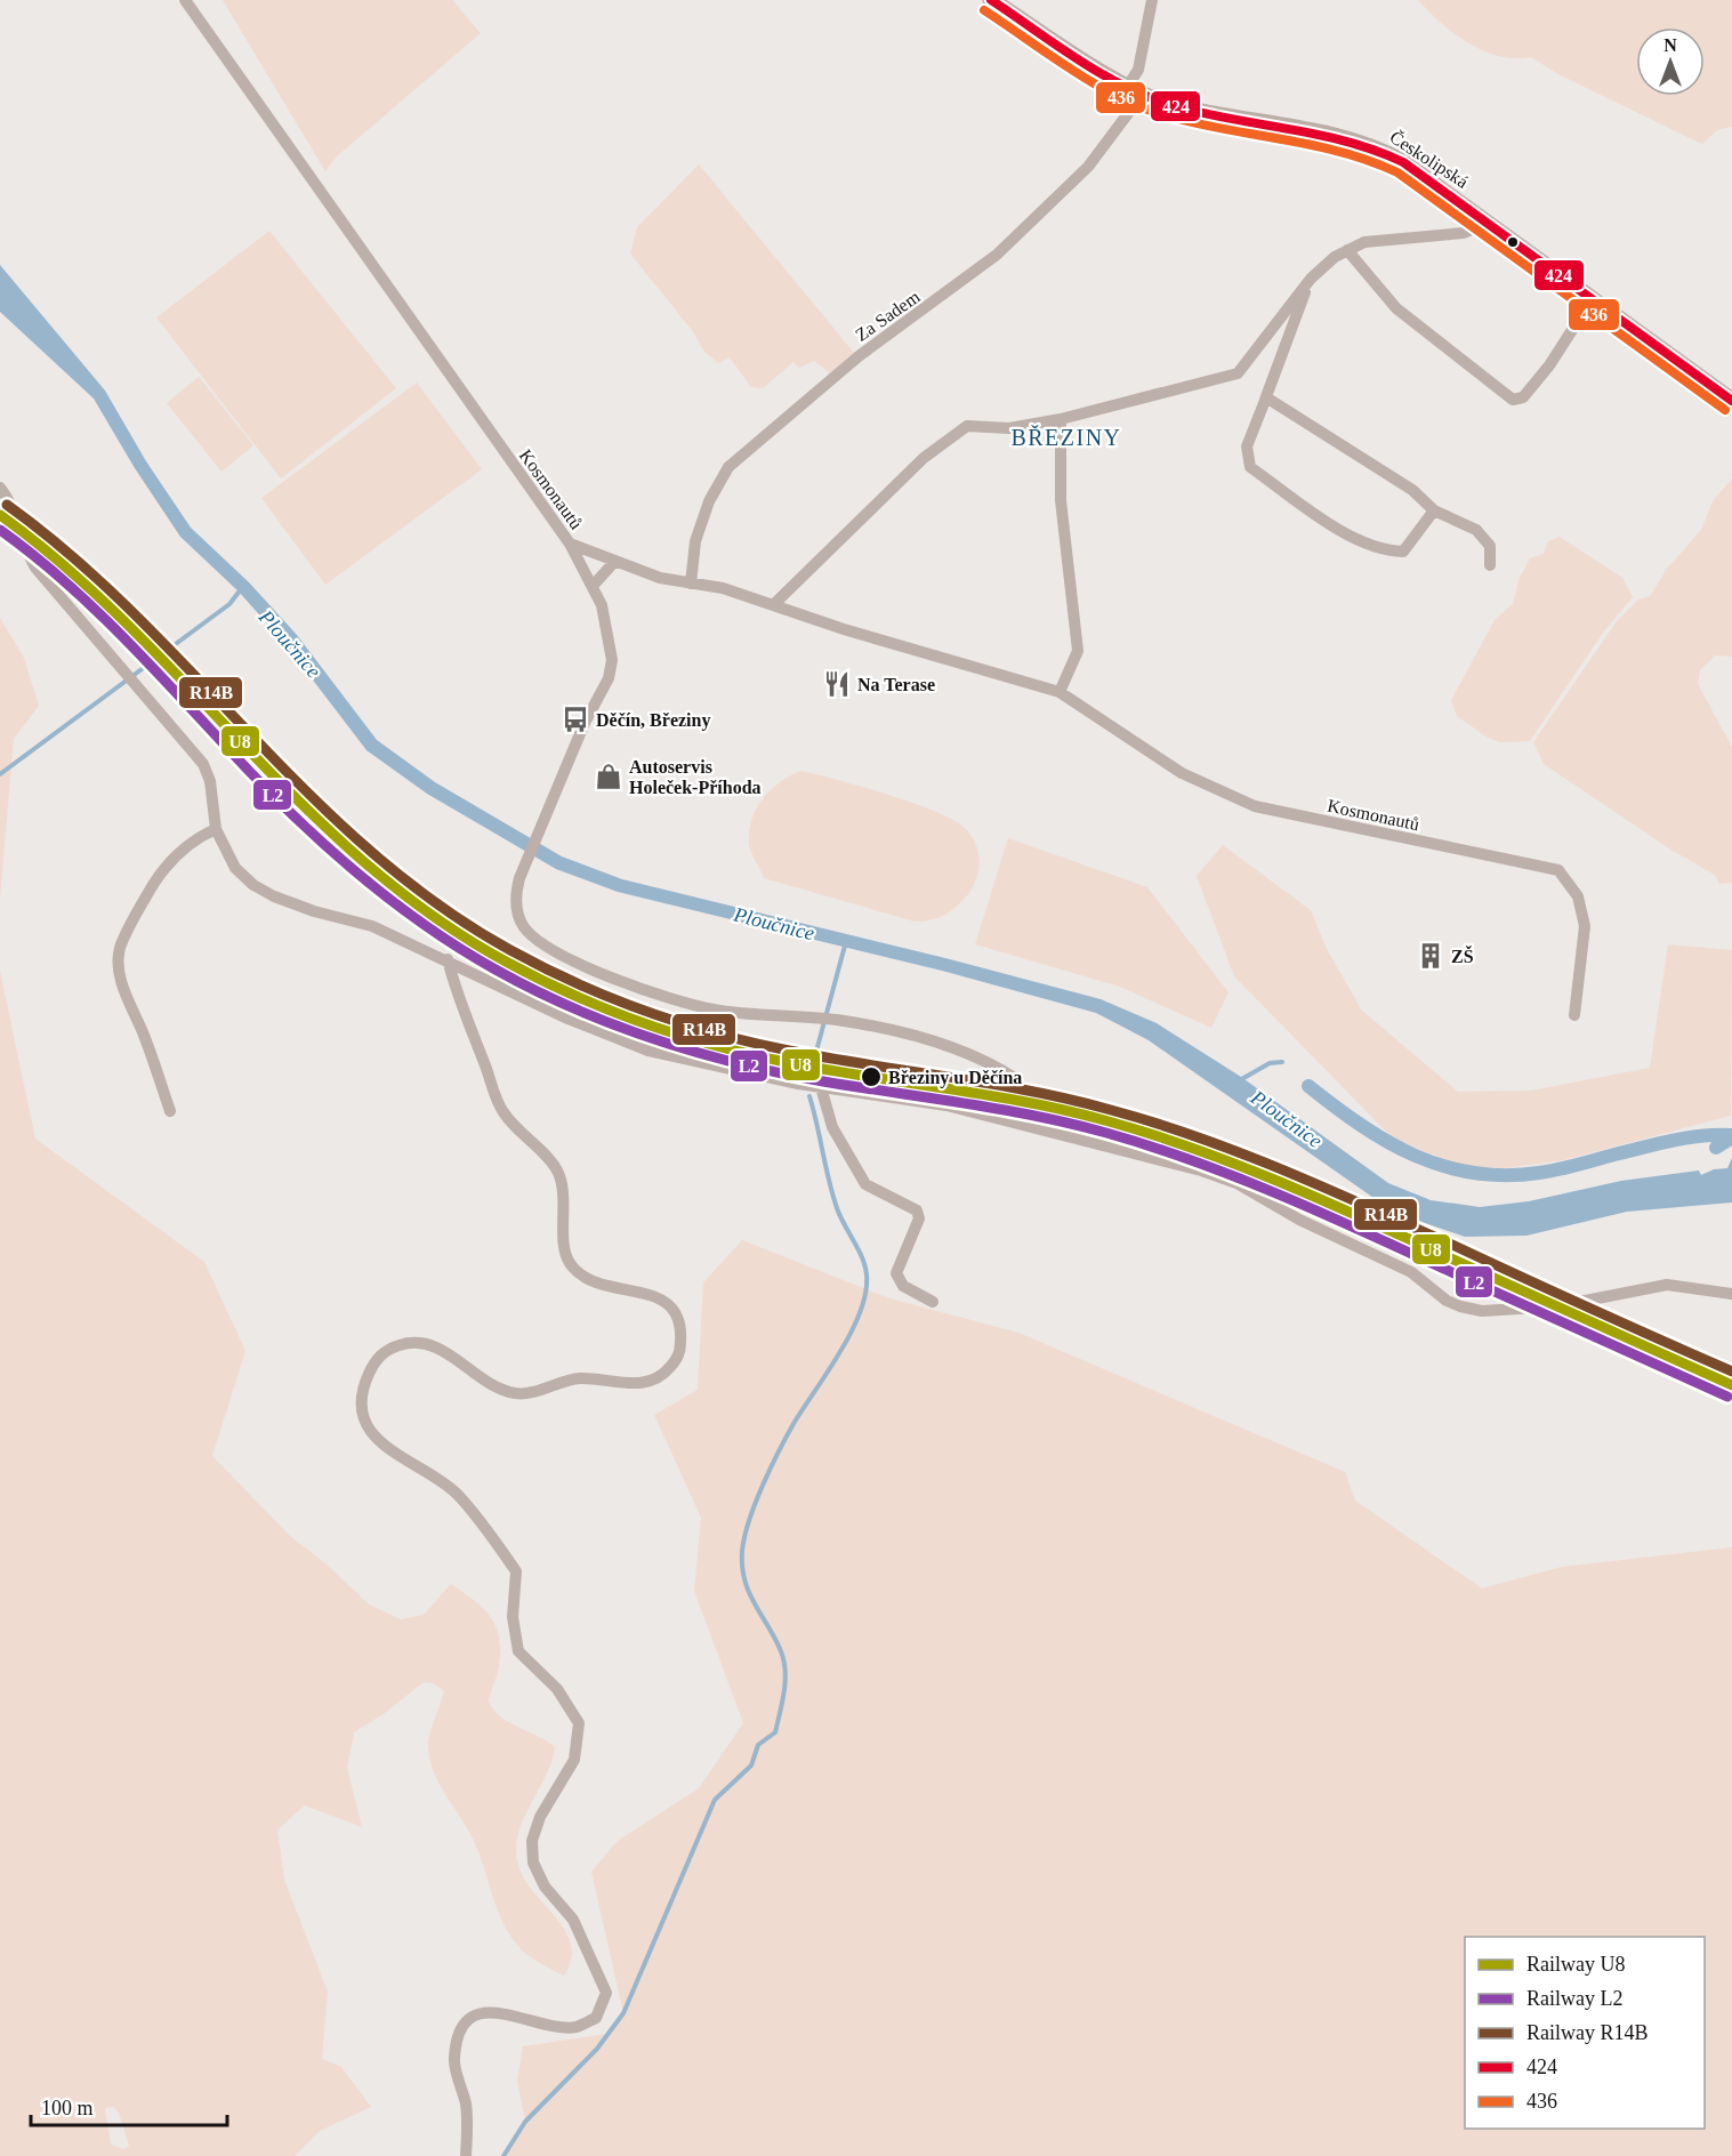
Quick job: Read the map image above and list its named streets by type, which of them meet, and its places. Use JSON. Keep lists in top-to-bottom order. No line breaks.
{"streets":{"main road":["Českolipská"],"street":["Za Sadem","Kosmonautů"]},"crossings":[["Českolipská","Za Sadem"],["Za Sadem","Kosmonautů"]],"districts":["BŘEZINY"],"water":["Ploučnice"],"places":{"restaurant":["Na Terase"],"bus stop":["Děčín, Březiny"],"shop":["Autoservis Holeček-Příhoda"],"building":["ZŠ"],"other":["Březiny u Děčína"]},"lines":["transit line 424","transit line 436","rail line R14B","rail line U8","rail line L2"],"legend":["Railway U8","Railway L2","Railway R14B","424","436"],"scale_bar":"100 m","north":"top"}
